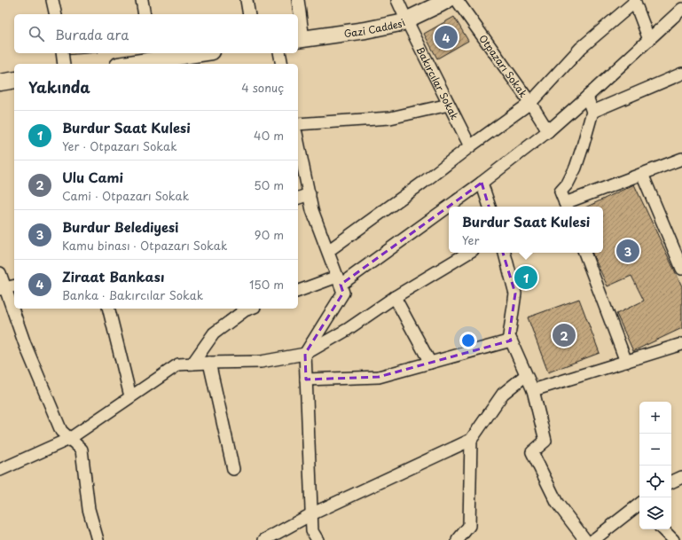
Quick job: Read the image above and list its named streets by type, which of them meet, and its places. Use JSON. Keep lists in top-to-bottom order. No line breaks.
{"streets":{"main road":["Gazi Caddesi"],"street":["Otpazarı Sokak","Bakırcılar Sokak"]},"crossings":[["Gazi Caddesi","Bakırcılar Sokak"]],"page":{"search":"Burada ara","pins":["4","3","1","2"],"heading":["Yakında","4 sonuç"],"list":[{"mark":"1","name":"Burdur Saat Kulesi","note":"Yer · Otpazarı Sokak","value":"40 m"},{"mark":"2","name":"Ulu Cami","note":"Cami · Otpazarı Sokak","value":"50 m"},{"mark":"3","name":"Burdur Belediyesi","note":"Kamu binası · Otpazarı Sokak","value":"90 m"},{"mark":"4","name":"Ziraat Bankası","note":"Banka · Bakırcılar Sokak","value":"150 m"}],"popup":["Burdur Saat Kulesi","Yer"],"map_buttons":["+","−"]}}
